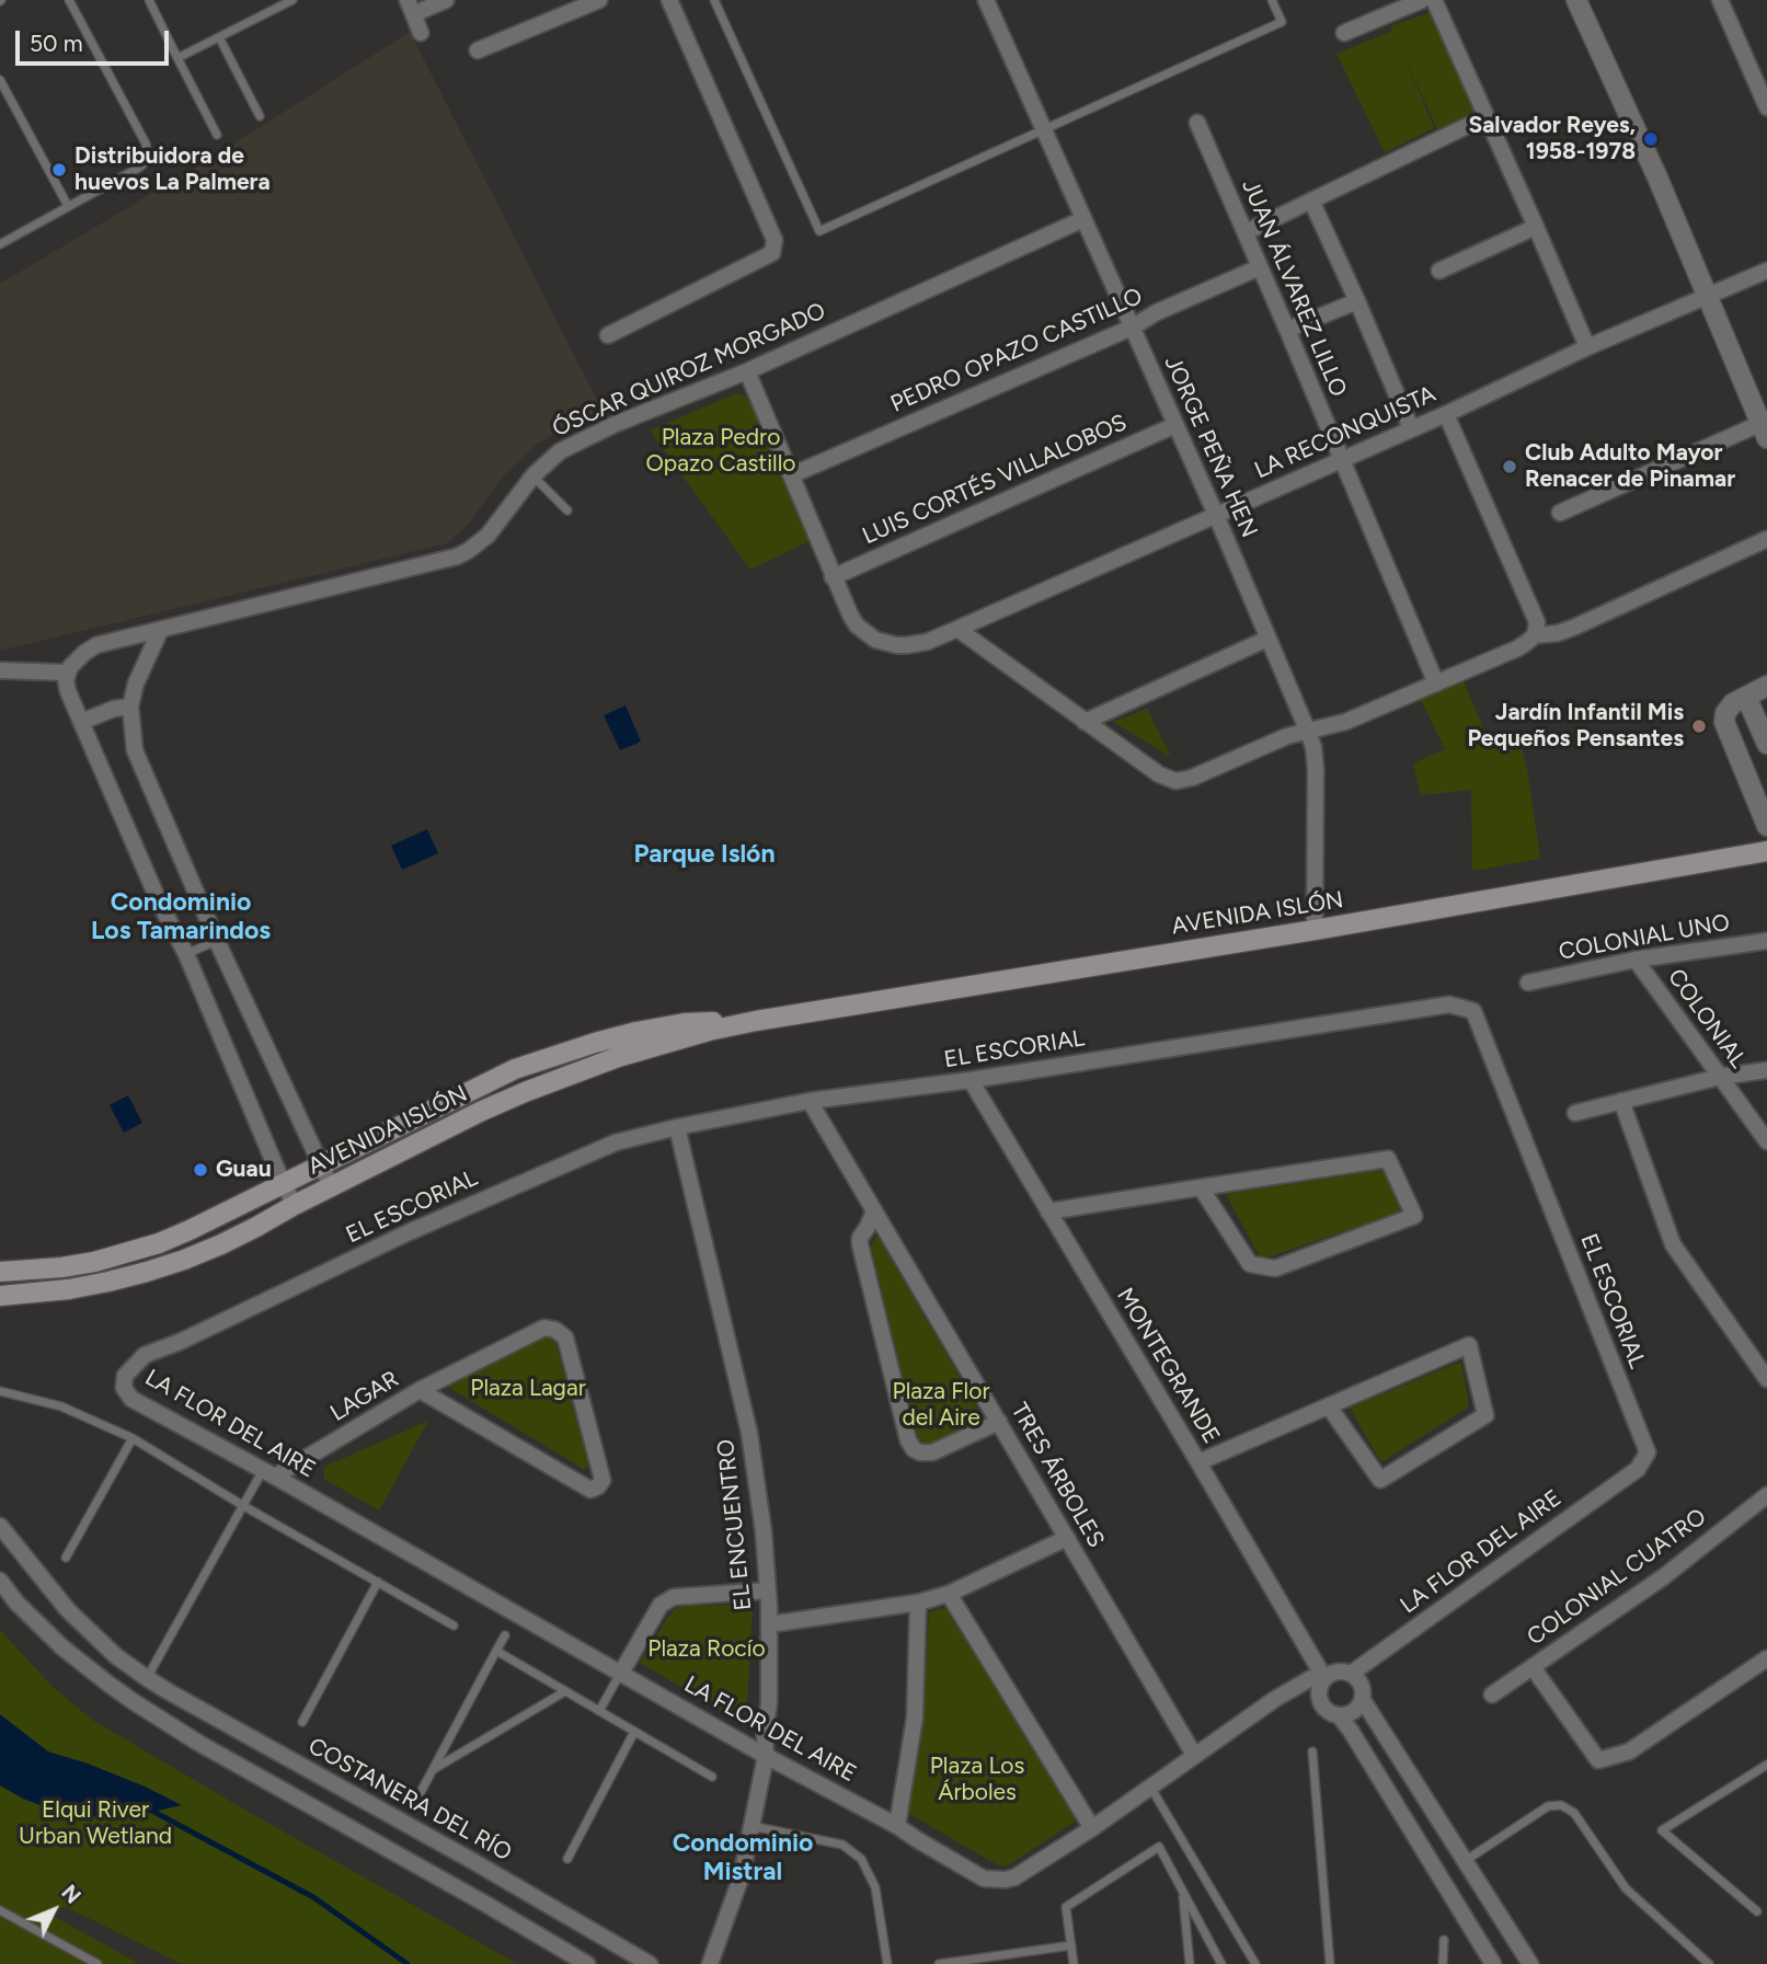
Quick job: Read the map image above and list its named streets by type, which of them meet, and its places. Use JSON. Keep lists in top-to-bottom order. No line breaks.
{"streets":{"main road":["AVENIDA ISLÓN"],"street":["JUAN ÁLVAREZ LILLO","PEDRO OPAZO CASTILLO","ÓSCAR QUIROZ MORGADO","LA RECONQUISTA","JORGE PEÑA HEN","LUIS CORTÉS VILLALOBOS","COLONIAL UNO","COLONIAL","EL ESCORIAL","MONTEGRANDE","LAGAR","LA FLOR DEL AIRE","TRES ÁRBOLES","EL ENCUENTRO","COLONIAL CUATRO","COSTANERA DEL RÍO"]},"crossings":[["JUAN ÁLVAREZ LILLO","PEDRO OPAZO CASTILLO"],["JUAN ÁLVAREZ LILLO","LA RECONQUISTA"],["PEDRO OPAZO CASTILLO","JORGE PEÑA HEN"],["ÓSCAR QUIROZ MORGADO","JORGE PEÑA HEN"],["LA RECONQUISTA","JORGE PEÑA HEN"],["LA RECONQUISTA","LUIS CORTÉS VILLALOBOS"],["JORGE PEÑA HEN","LUIS CORTÉS VILLALOBOS"],["JORGE PEÑA HEN","AVENIDA ISLÓN"],["COLONIAL UNO","COLONIAL"],["EL ESCORIAL","MONTEGRANDE"],["EL ESCORIAL","LA FLOR DEL AIRE"],["EL ESCORIAL","TRES ÁRBOLES"],["EL ESCORIAL","EL ENCUENTRO"],["MONTEGRANDE","LA FLOR DEL AIRE"],["LAGAR","LA FLOR DEL AIRE"],["LA FLOR DEL AIRE","TRES ÁRBOLES"],["LA FLOR DEL AIRE","EL ENCUENTRO"]],"districts":["Parque Islón","Condominio Los Tamarindos","Condominio Mistral"],"parks":["Plaza Pedro Opazo Castillo","Plaza Lagar","Plaza Flor del Aire","Plaza Rocío","Plaza Los Árboles","Elqui River Urban Wetland"],"places":["Salvador Reyes, 1958-1978","Distribuidora de huevos La Palmera","Club Adulto Mayor Renacer de Pinamar","Jardín Infantil Mis Pequeños Pensantes","Guau"],"scale_bar":"50 m","north":"top right"}
